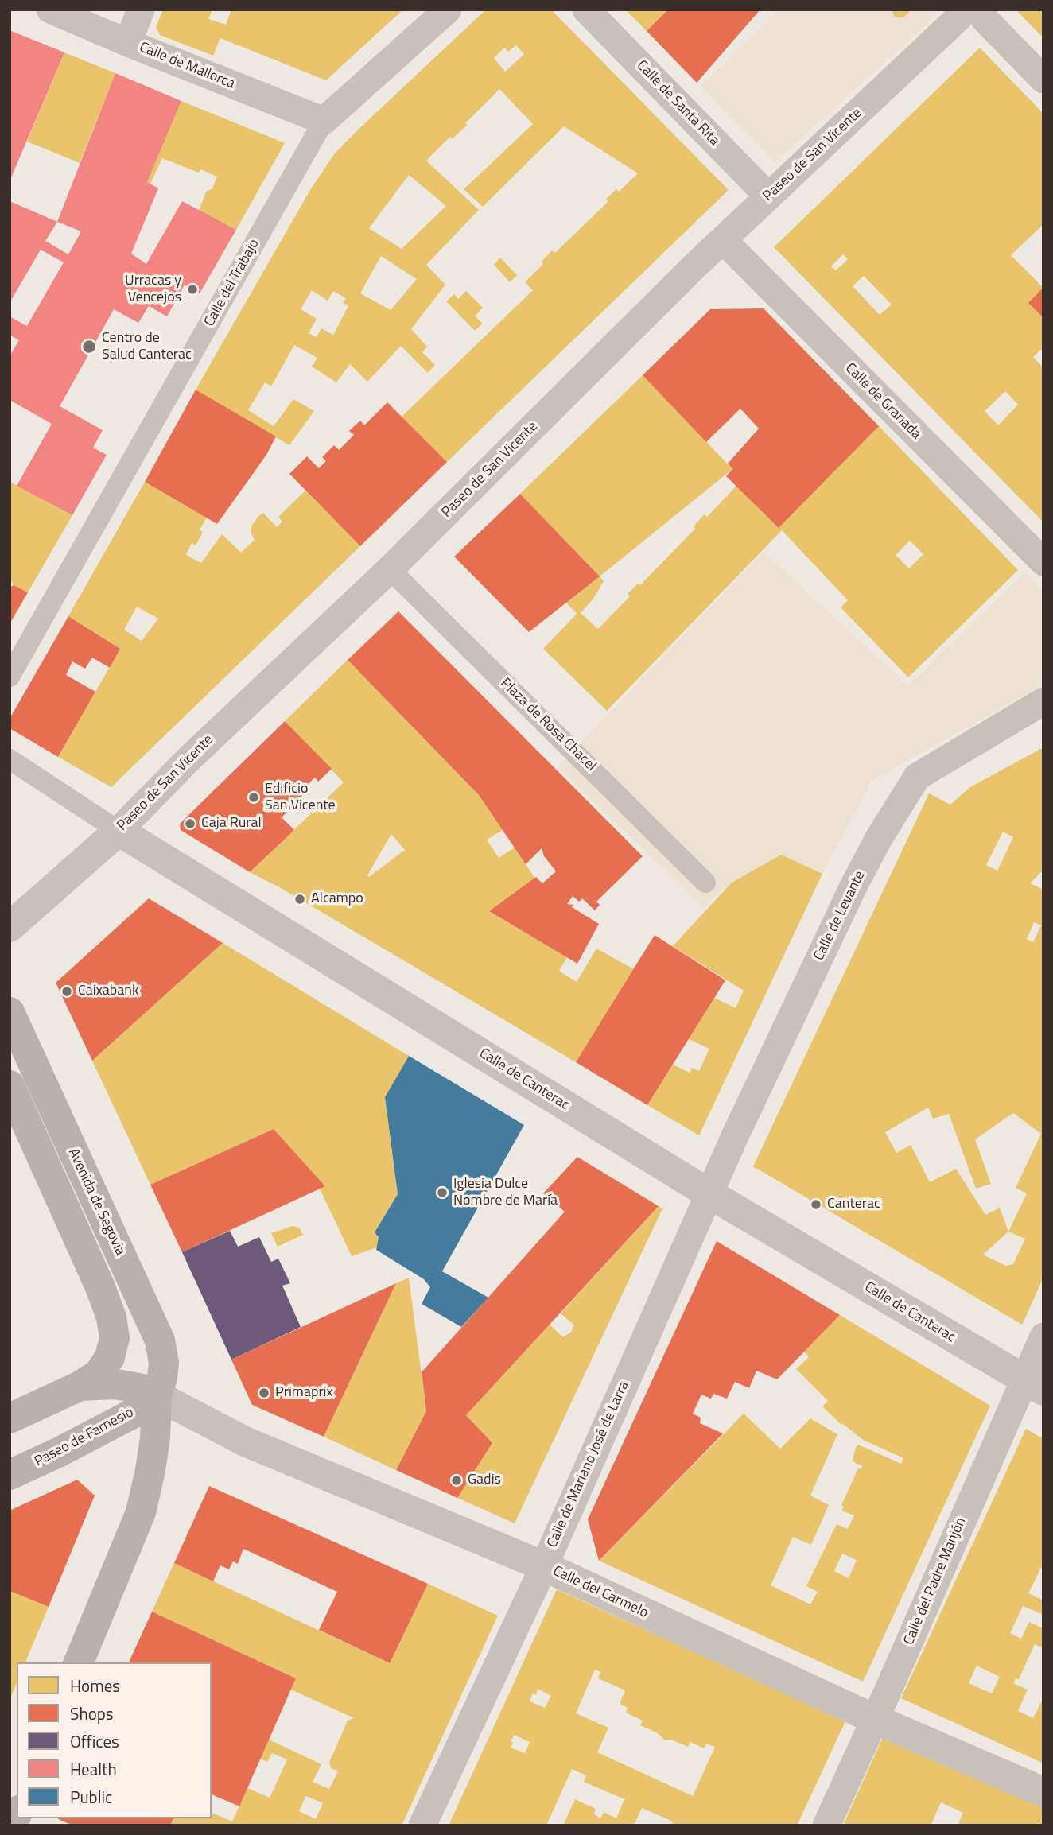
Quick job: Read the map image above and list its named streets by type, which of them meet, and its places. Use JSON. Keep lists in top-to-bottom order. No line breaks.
{"streets":{"main road":["Avenida de Segovia","Paseo de Farnesio"],"street":["Calle de Mallorca","Calle de Santa Rita","Paseo de San Vicente","Calle del Trabajo","Calle de Granada","Plaza de Rosa Chacel","Calle de Levante","Calle de Canterac","Calle de Mariano José de Larra","Calle del Padre Manjón","Calle del Carmelo"]},"crossings":[["Calle de Mallorca","Calle del Trabajo"],["Calle de Santa Rita","Paseo de San Vicente"],["Paseo de San Vicente","Calle de Granada"],["Paseo de San Vicente","Plaza de Rosa Chacel"],["Paseo de San Vicente","Calle de Canterac"],["Calle de Levante","Calle de Canterac"],["Calle de Levante","Calle de Mariano José de Larra"],["Calle de Canterac","Calle de Mariano José de Larra"],["Calle de Canterac","Calle del Padre Manjón"],["Avenida de Segovia","Paseo de Farnesio"],["Avenida de Segovia","Calle del Carmelo"],["Paseo de Farnesio","Calle del Carmelo"],["Calle de Mariano José de Larra","Calle del Carmelo"],["Calle del Padre Manjón","Calle del Carmelo"]],"places":["Urracas y Vencejos","Centro de Salud Canterac","Edificio San Vicente","Caja Rural","Alcampo","Caixabank","Iglesia Dulce Nombre de María","Canterac","Primaprix","Gadis"],"legend":["Homes","Shops","Offices","Health","Public"]}
